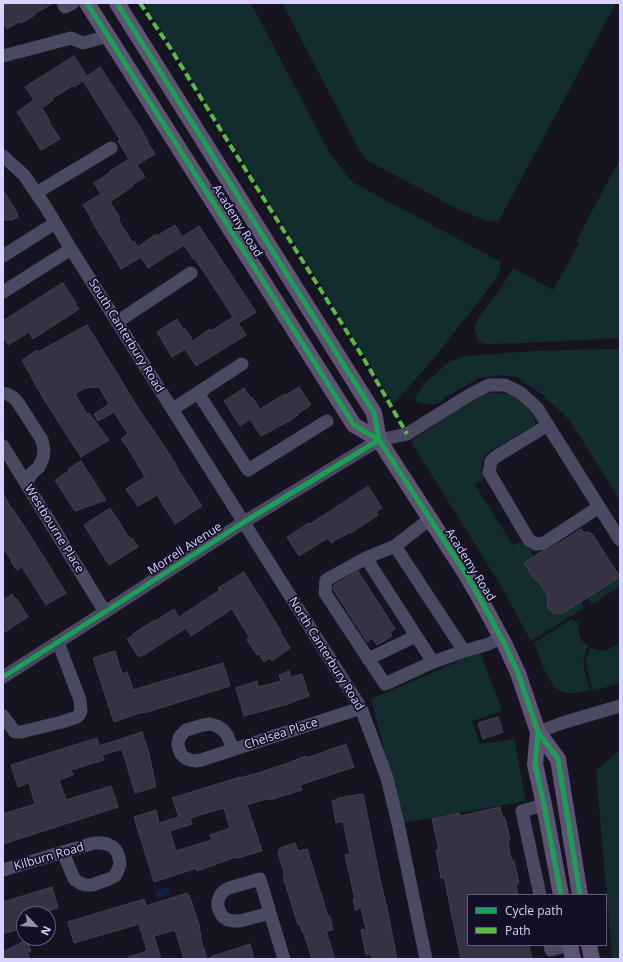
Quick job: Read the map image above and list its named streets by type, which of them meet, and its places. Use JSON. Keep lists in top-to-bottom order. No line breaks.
{"streets":{"main road":["Academy Road"],"street":["South Canterbury Road","Westbourne Place","Morrell Avenue","North Canterbury Road","Chelsea Place","Kilburn Road"]},"crossings":[["Academy Road","Morrell Avenue"],["South Canterbury Road","Morrell Avenue"],["South Canterbury Road","North Canterbury Road"],["Westbourne Place","Morrell Avenue"],["Morrell Avenue","North Canterbury Road"],["North Canterbury Road","Chelsea Place"]],"legend":["Cycle path","Path"],"north":"bottom right"}
